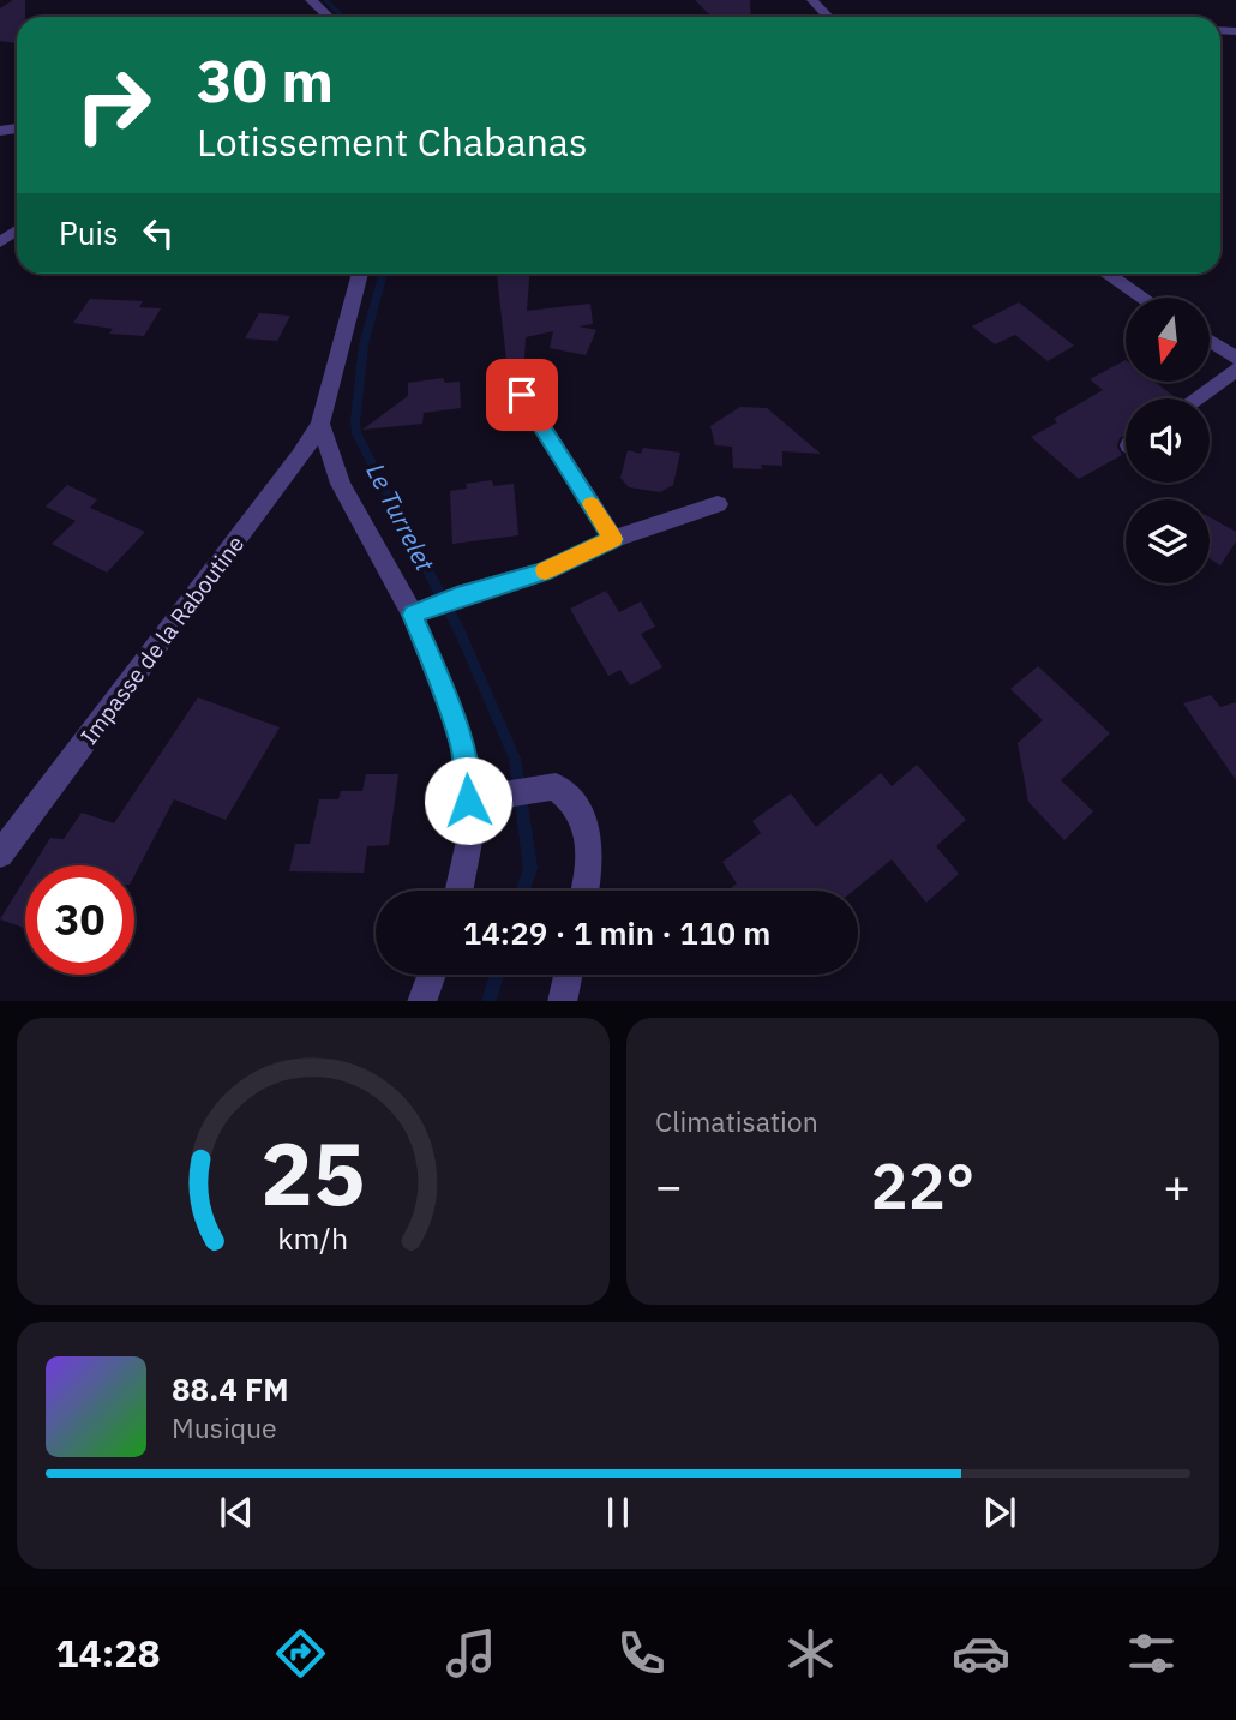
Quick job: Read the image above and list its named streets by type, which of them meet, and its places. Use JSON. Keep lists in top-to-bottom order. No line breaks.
{"streets":{"street":["Impasse de la Raboutine"]},"water":["Le Turrelet"],"north":"bottom","page":{"turn":["30 m","Lotissement Chabanas"],"then":"Puis","limit":"30","trip":"14:29 · 1 min · 110 m","tile":"Climatisation","heat":["−","22°","+"],"song":["88.4 FM","Musique"],"tabs":"14:28","gauge":["25","km/h"]}}
